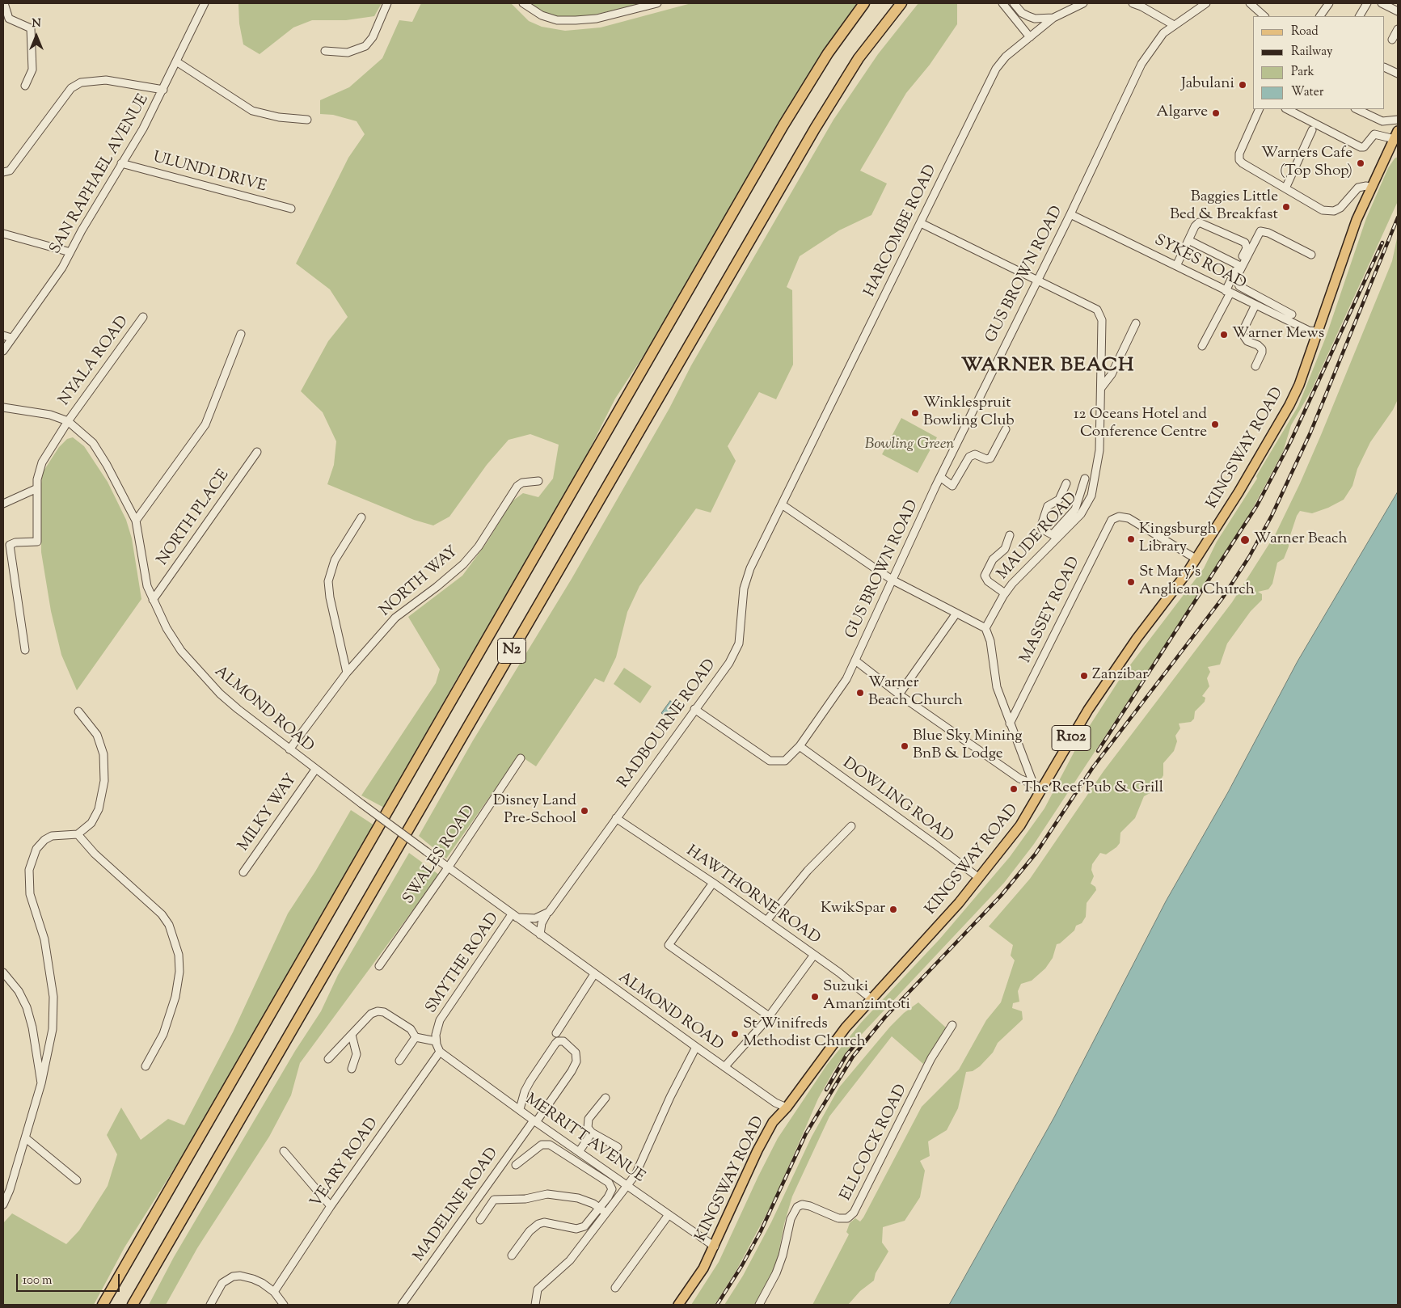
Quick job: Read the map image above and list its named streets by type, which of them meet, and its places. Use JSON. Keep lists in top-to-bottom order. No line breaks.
{"streets":{"highway":["N2"],"main road":["KINGSWAY ROAD","R102"],"street":["ULUNDI DRIVE","SAN RAPHAEL AVENUE","HARCOMBE ROAD","SYKES ROAD","GUS BROWN ROAD","NYALA ROAD","NORTH PLACE","MAUDE ROAD","NORTH WAY","MASSEY ROAD","ALMOND ROAD","RADBOURNE ROAD","DOWLING ROAD","MILKY WAY","SWALES ROAD","HAWTHORNE ROAD","SMYTHE ROAD","MERRITT AVENUE","ELLCOCK ROAD","VEARY ROAD","MADELINE ROAD"]},"crossings":[["ULUNDI DRIVE","SAN RAPHAEL AVENUE"],["HARCOMBE ROAD","RADBOURNE ROAD"],["SYKES ROAD","GUS BROWN ROAD"],["SYKES ROAD","KINGSWAY ROAD"],["GUS BROWN ROAD","MAUDE ROAD"],["GUS BROWN ROAD","RADBOURNE ROAD"],["GUS BROWN ROAD","DOWLING ROAD"],["NYALA ROAD","ALMOND ROAD"],["KINGSWAY ROAD","MASSEY ROAD"],["KINGSWAY ROAD","ALMOND ROAD"],["KINGSWAY ROAD","DOWLING ROAD"],["KINGSWAY ROAD","HAWTHORNE ROAD"],["KINGSWAY ROAD","MERRITT AVENUE"],["NORTH PLACE","ALMOND ROAD"],["NORTH WAY","ALMOND ROAD"],["ALMOND ROAD","MILKY WAY"],["ALMOND ROAD","SWALES ROAD"],["ALMOND ROAD","SMYTHE ROAD"],["RADBOURNE ROAD","HAWTHORNE ROAD"],["MERRITT AVENUE","VEARY ROAD"],["MERRITT AVENUE","MADELINE ROAD"]],"districts":["WARNER BEACH"],"parks":["Bowling Green"],"places":["Jabulani","Algarve","Warners Cafe (Top Shop)","Baggies Little Bed & Breakfast","Warner Mews","Winklespruit Bowling Club","12 Oceans Hotel and Conference Centre","Kingsburgh Library","Warner Beach","St Mary's Anglican Church","Zanzibar","Warner Beach Church","Blue Sky Mining BnB & Lodge","The Reef Pub & Grill","Disney Land Pre-School","KwikSpar","Suzuki Amanzimtoti","St Winifreds Methodist Church"],"legend":["Road","Railway","Park","Water"],"scale_bar":"100 m","north":"top"}
